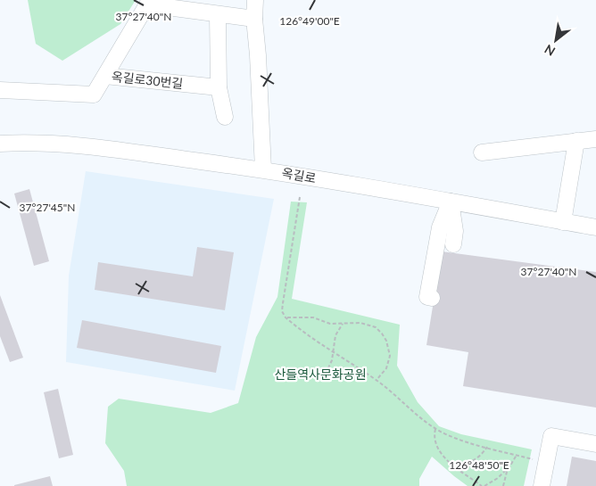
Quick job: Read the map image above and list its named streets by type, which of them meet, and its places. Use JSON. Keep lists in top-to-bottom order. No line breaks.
{"streets":{"street":["옥길로30번길","옥길로"]},"parks":["산들역사문화공원"],"north":"bottom left","coordinates":["37°27'40\"N","126°49'00\"E","37°27'45\"N","126°48'50\"E"]}
